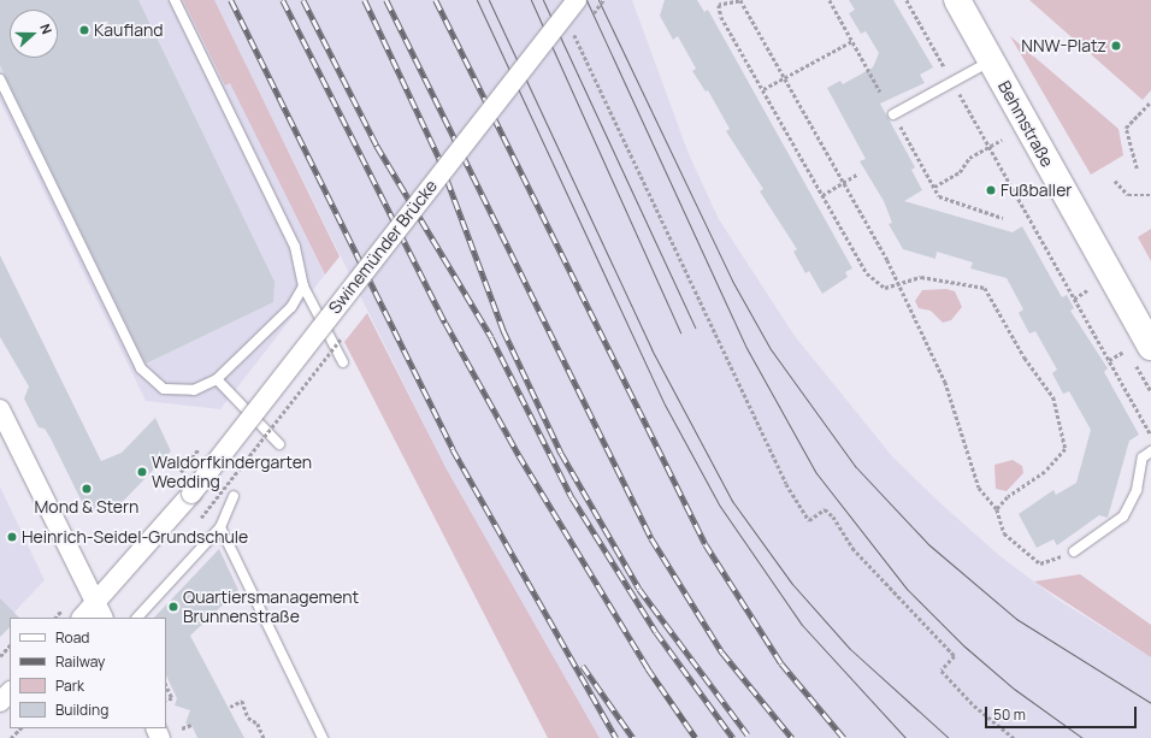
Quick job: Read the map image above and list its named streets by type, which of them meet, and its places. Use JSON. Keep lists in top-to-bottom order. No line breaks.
{"streets":{"street":["Behmstraße","Swinemünder Brücke"]},"places":["Kaufland","NNW-Platz","Fußballer","Waldorfkindergarten Wedding","Mond & Stern","Heinrich-Seidel-Grundschule","Quartiersmanagement Brunnenstraße"],"legend":["Road","Railway","Park","Building"],"scale_bar":"50 m","north":"right"}
